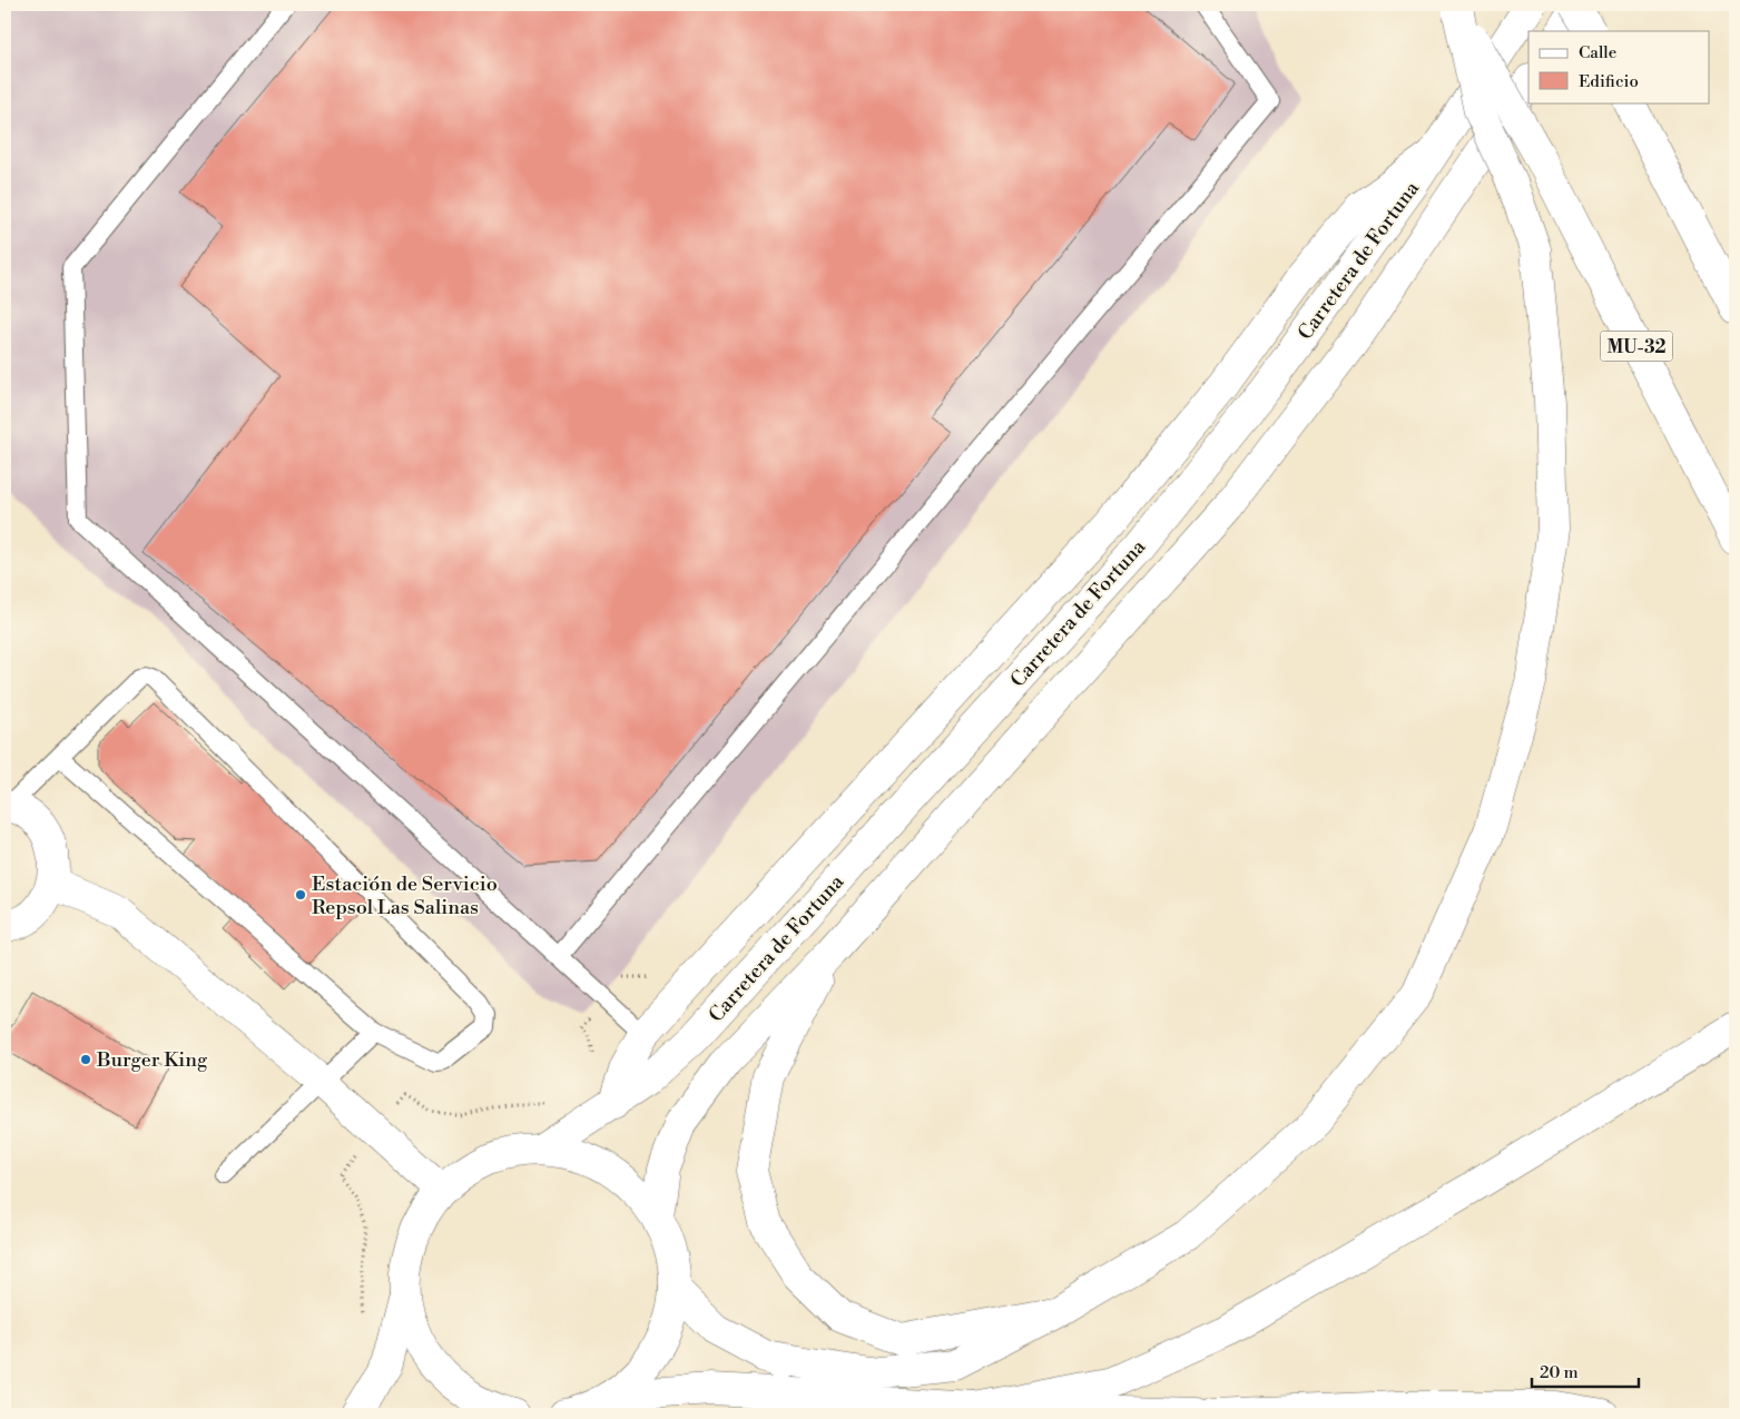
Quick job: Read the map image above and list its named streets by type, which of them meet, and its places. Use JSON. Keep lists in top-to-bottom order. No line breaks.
{"streets":{"main road":["Carretera de Fortuna","MU-32"]},"places":["Estación de Servicio Repsol Las Salinas","Burger King"],"legend":["Calle","Edificio"],"scale_bar":"20 m"}
